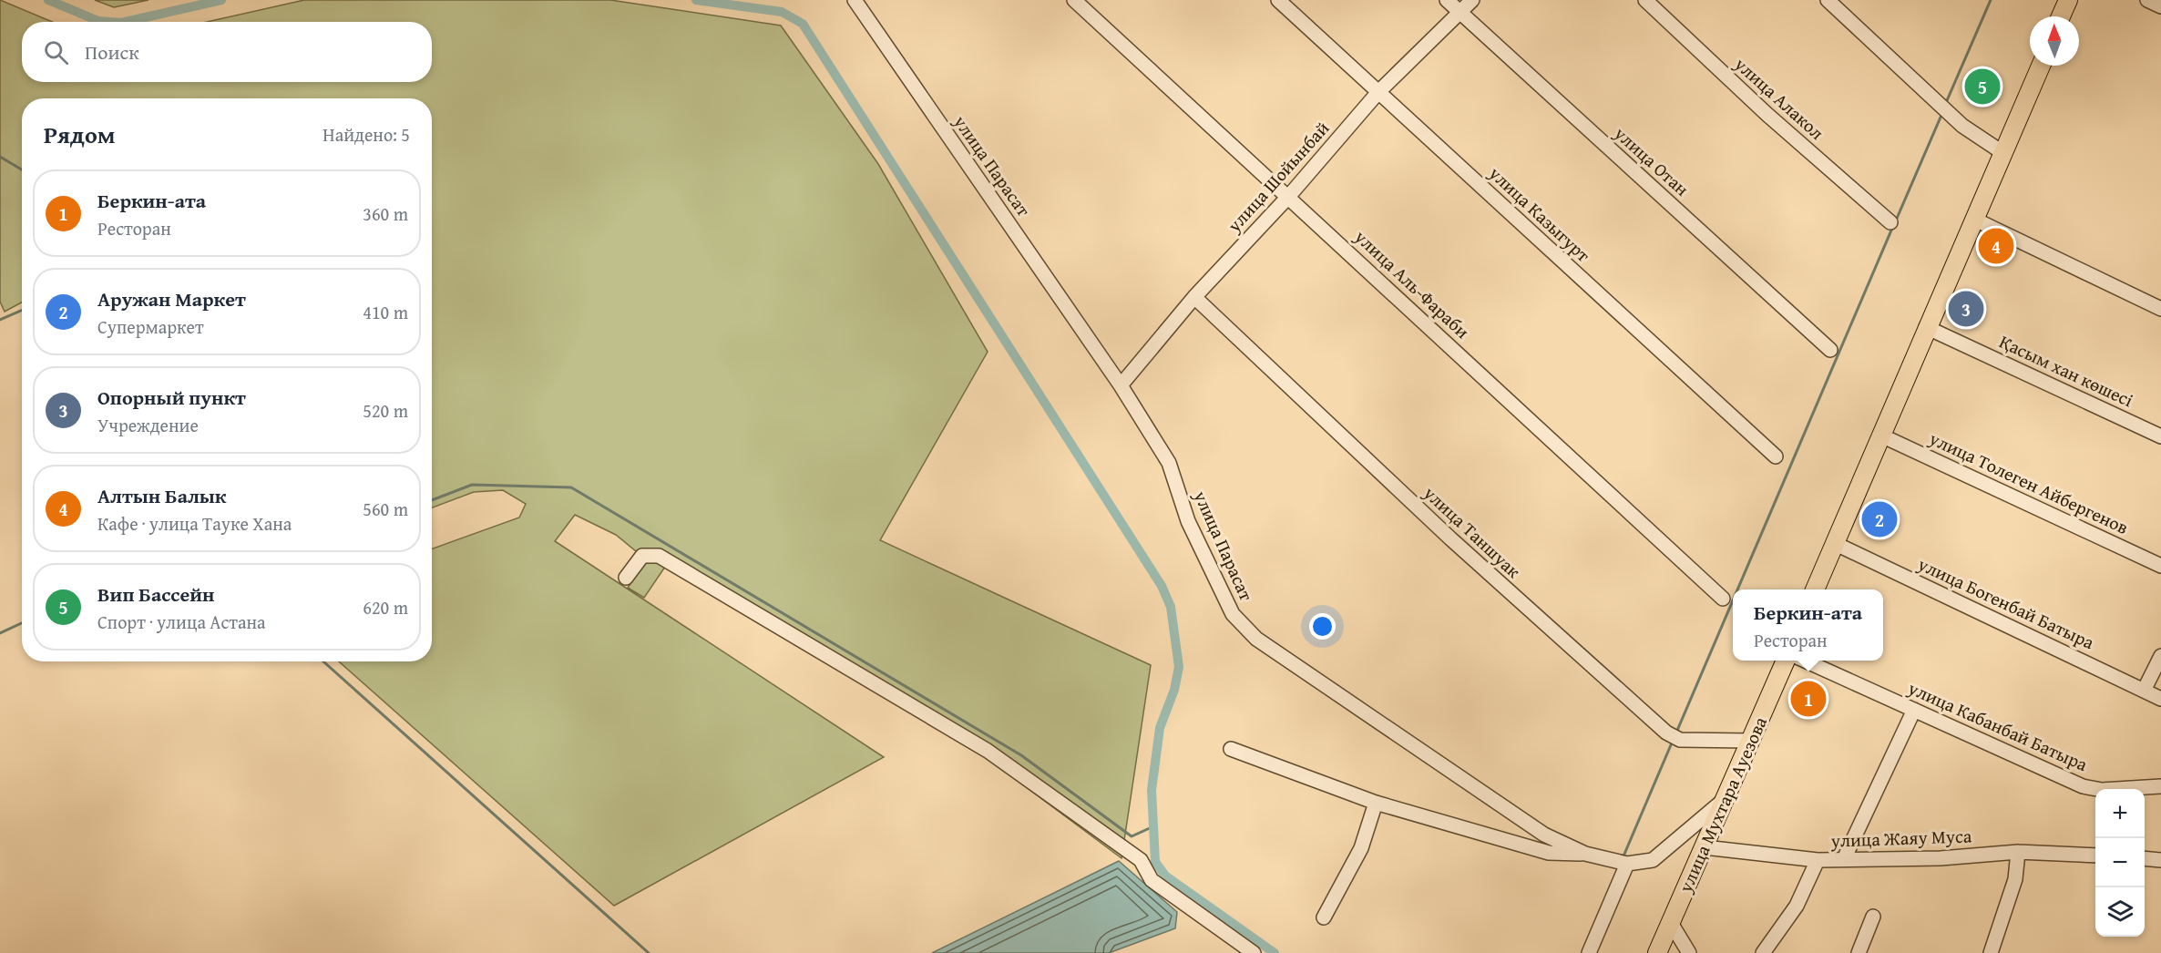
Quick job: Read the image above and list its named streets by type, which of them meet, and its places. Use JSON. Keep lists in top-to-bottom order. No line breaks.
{"streets":{"main road":["улица Мухтара Ауезова"],"street":["улица Алакол","улица Отан","улица Парасат","улица Шойынбай","улица Казыгурт","улица Аль-Фараби","Қасым хан көшесі","улица Толеген Айбергенов","улица Таншуак","улица Богенбай Батыра","улица Кабанбай Батыра","улица Жаяу Муса"]},"crossings":[["улица Отан","улица Шойынбай"],["улица Парасат","улица Шойынбай"],["улица Парасат","улица Мухтара Ауезова"],["улица Шойынбай","улица Казыгурт"],["улица Шойынбай","улица Аль-Фараби"],["улица Шойынбай","улица Таншуак"],["улица Таншуак","улица Мухтара Ауезова"],["улица Мухтара Ауезова","улица Жаяу Муса"]],"north":"top","page":{"search":"Поиск","pins":["5","4","3","2","1"],"heading":["Рядом","Найдено: 5"],"list":[{"mark":"1","name":"Беркин-ата","note":"Ресторан","value":"360 m"},{"mark":"2","name":"Аружан Маркет","note":"Супермаркет","value":"410 m"},{"mark":"3","name":"Опорный пункт","note":"Учреждение","value":"520 m"},{"mark":"4","name":"Алтын Балык","note":"Кафе · улица Тауке Хана","value":"560 m"},{"mark":"5","name":"Вип Бассейн","note":"Спорт · улица Астана","value":"620 m"}],"popup":["Беркин-ата","Ресторан"],"map_buttons":["+","−"]}}
